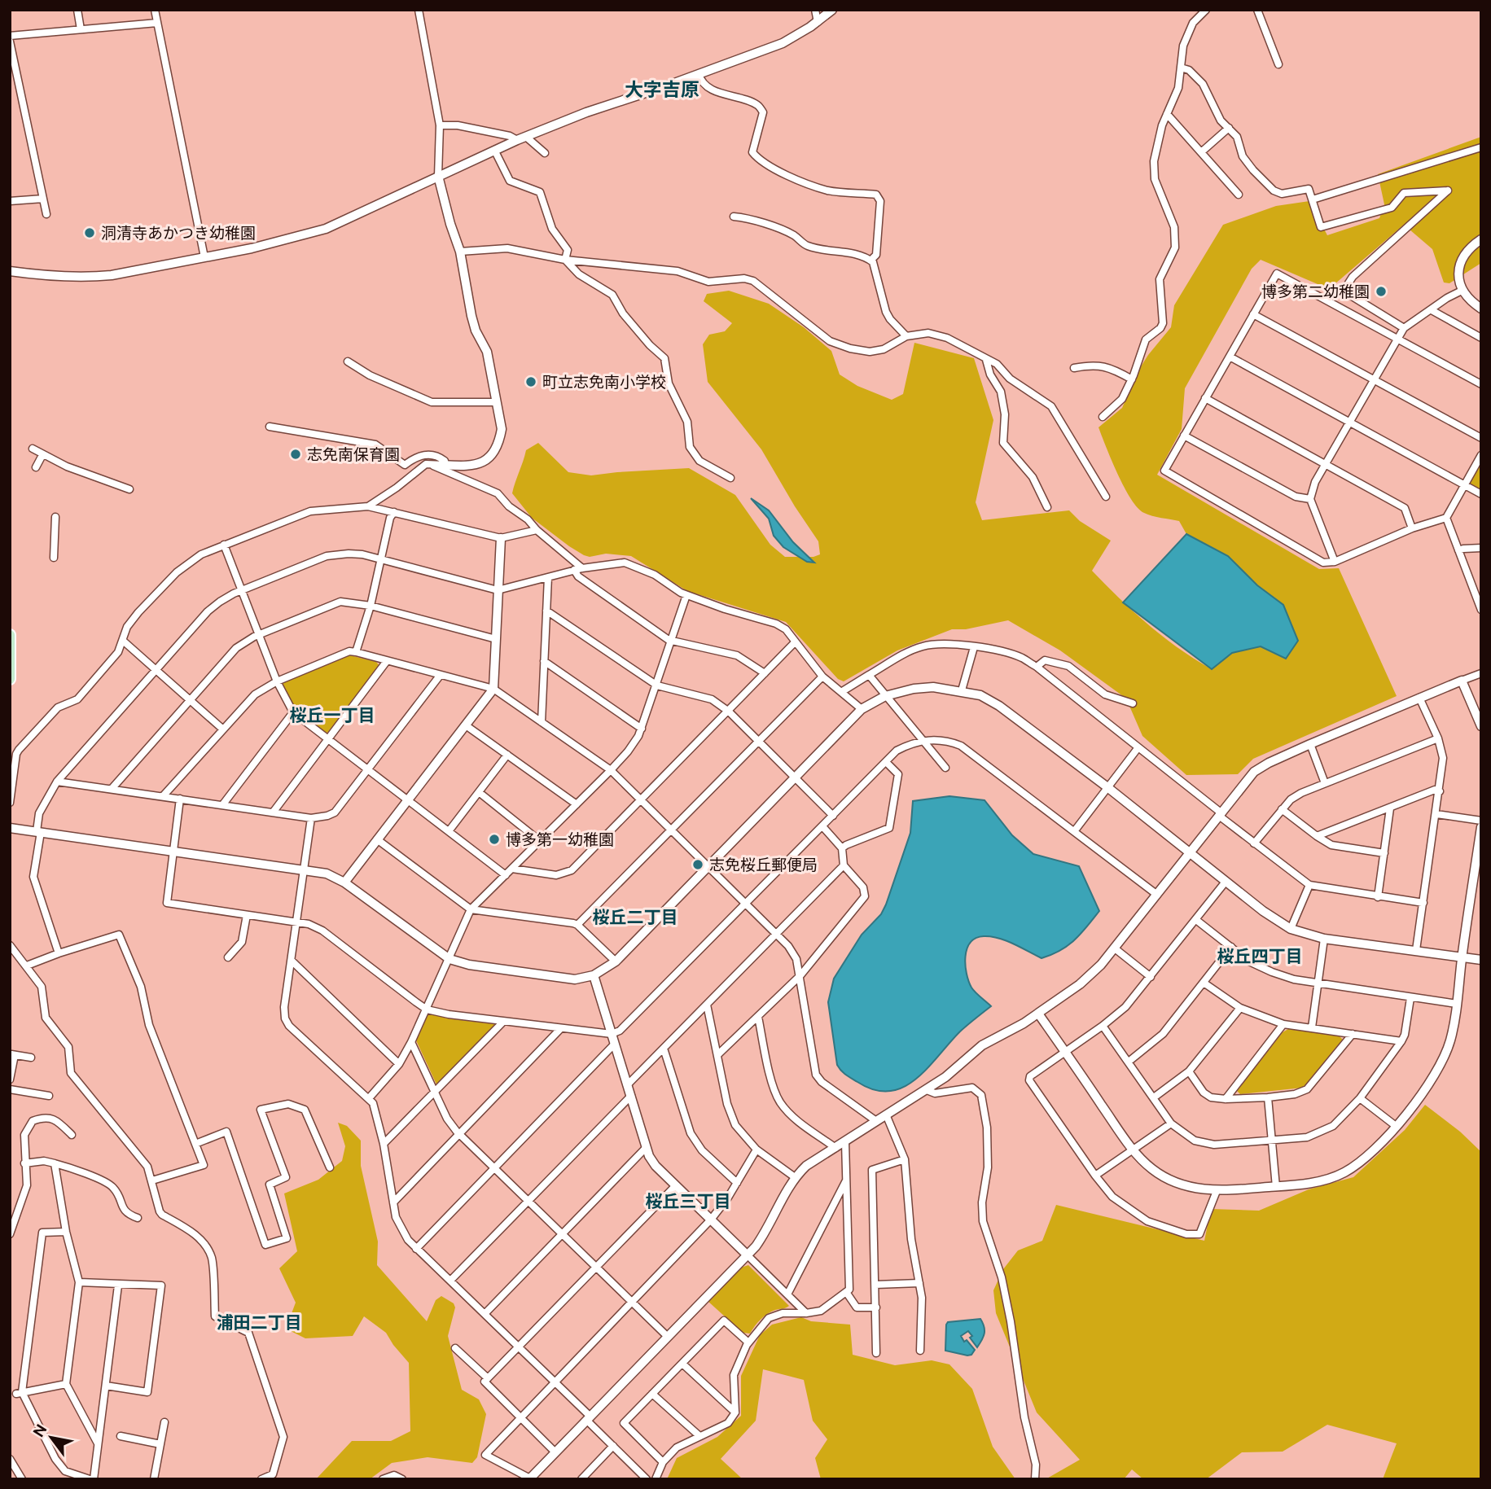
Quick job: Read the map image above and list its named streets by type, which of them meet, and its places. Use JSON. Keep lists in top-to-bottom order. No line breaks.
{"districts":["大字吉原","桜丘一丁目","桜丘二丁目","桜丘四丁目","桜丘三丁目","浦田二丁目"],"places":["洞清寺あかつき幼稚園","博多第二幼稚園","町立志免南小学校","志免南保育園","博多第一幼稚園","志免桜丘郵便局"],"north":"top left"}
